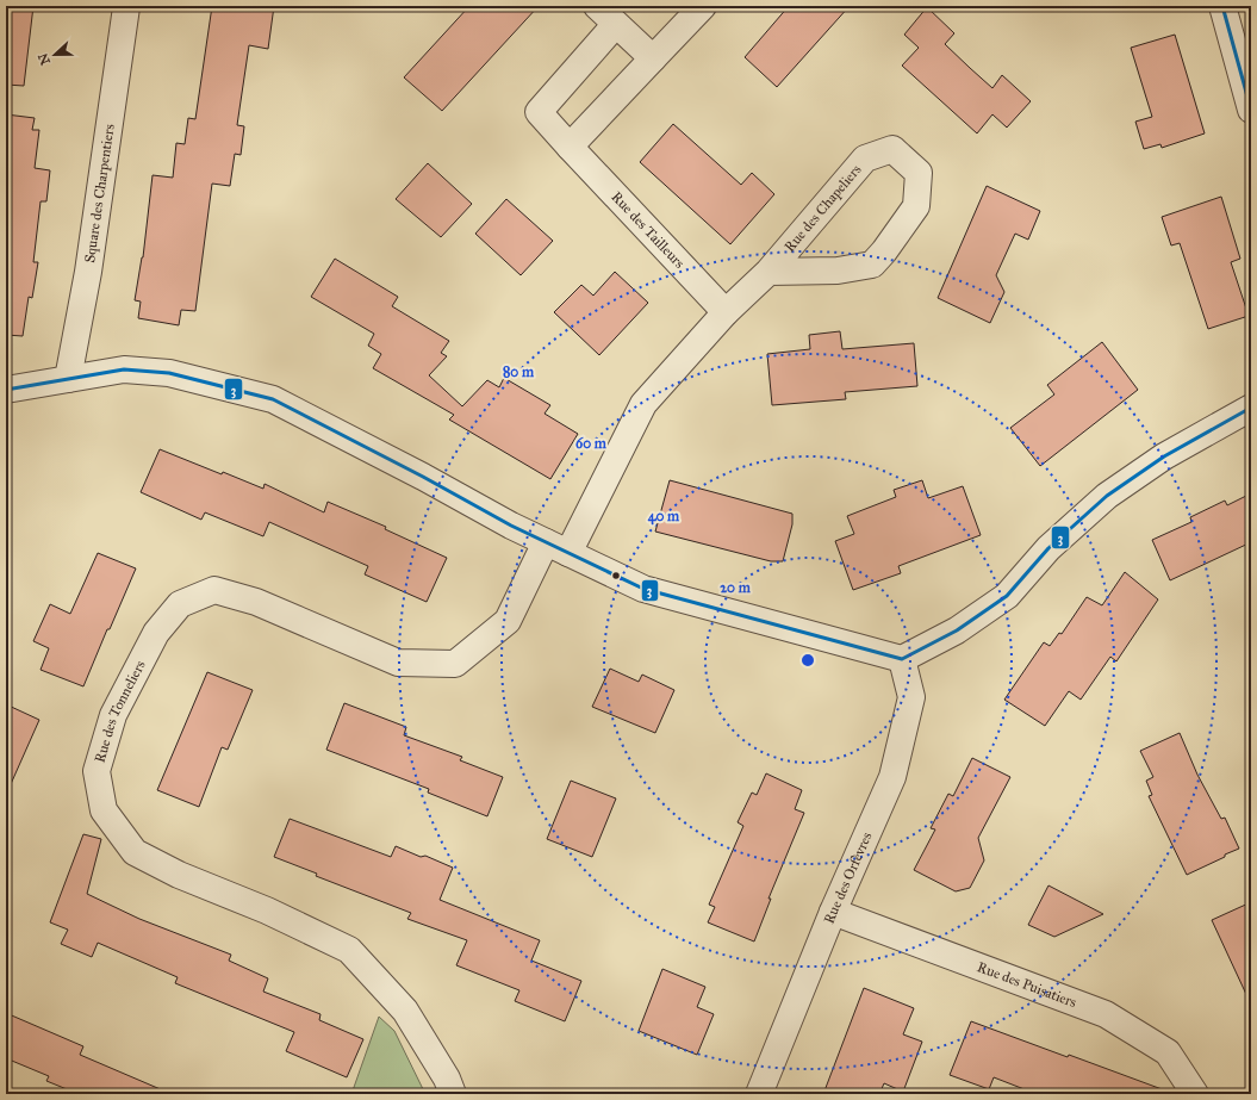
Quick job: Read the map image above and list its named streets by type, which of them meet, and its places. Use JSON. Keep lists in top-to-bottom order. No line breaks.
{"streets":{"street":["Square des Charpentiers","Rue des Chapeliers","Rue des Tailleurs","Rue des Tonneliers","Rue des Orfèvres","Rue des Puisatiers"]},"crossings":[["Rue des Chapeliers","Rue des Tailleurs"],["Rue des Chapeliers","Rue des Tonneliers"],["Rue des Orfèvres","Rue des Puisatiers"]],"lines":["transit line 3"],"north":"left","rings":["80 m","60 m","40 m","20 m"]}
